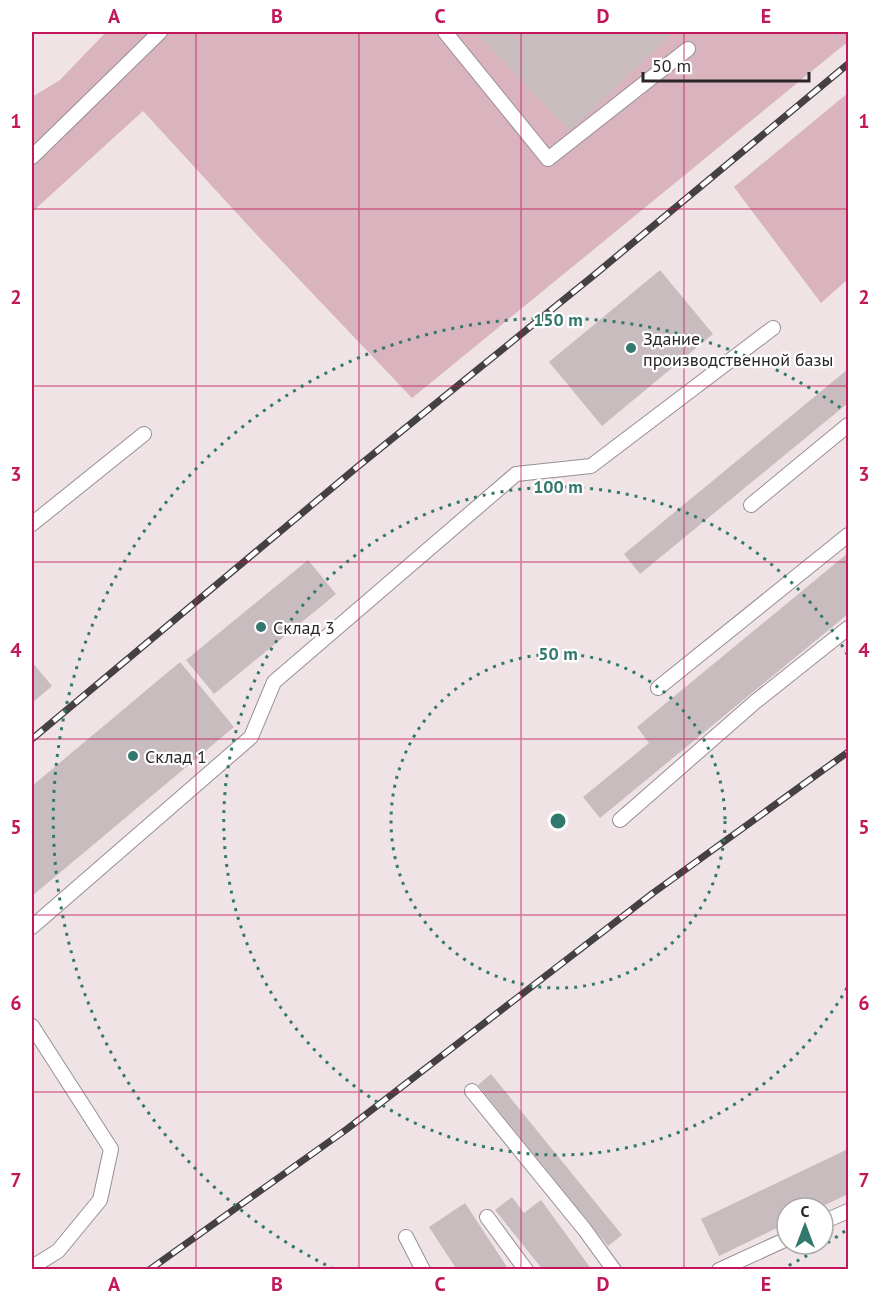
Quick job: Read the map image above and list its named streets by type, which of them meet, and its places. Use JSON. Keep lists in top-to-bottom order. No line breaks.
{"places":["Здание производственной базы","Склад 3","Склад 1"],"scale_bar":"50 m","north":"top","grid":{"columns":["A","B","C","D","E"],"rows":["1","2","3","4","5","6","7"]},"rings":["150 m","100 m","50 m"]}
